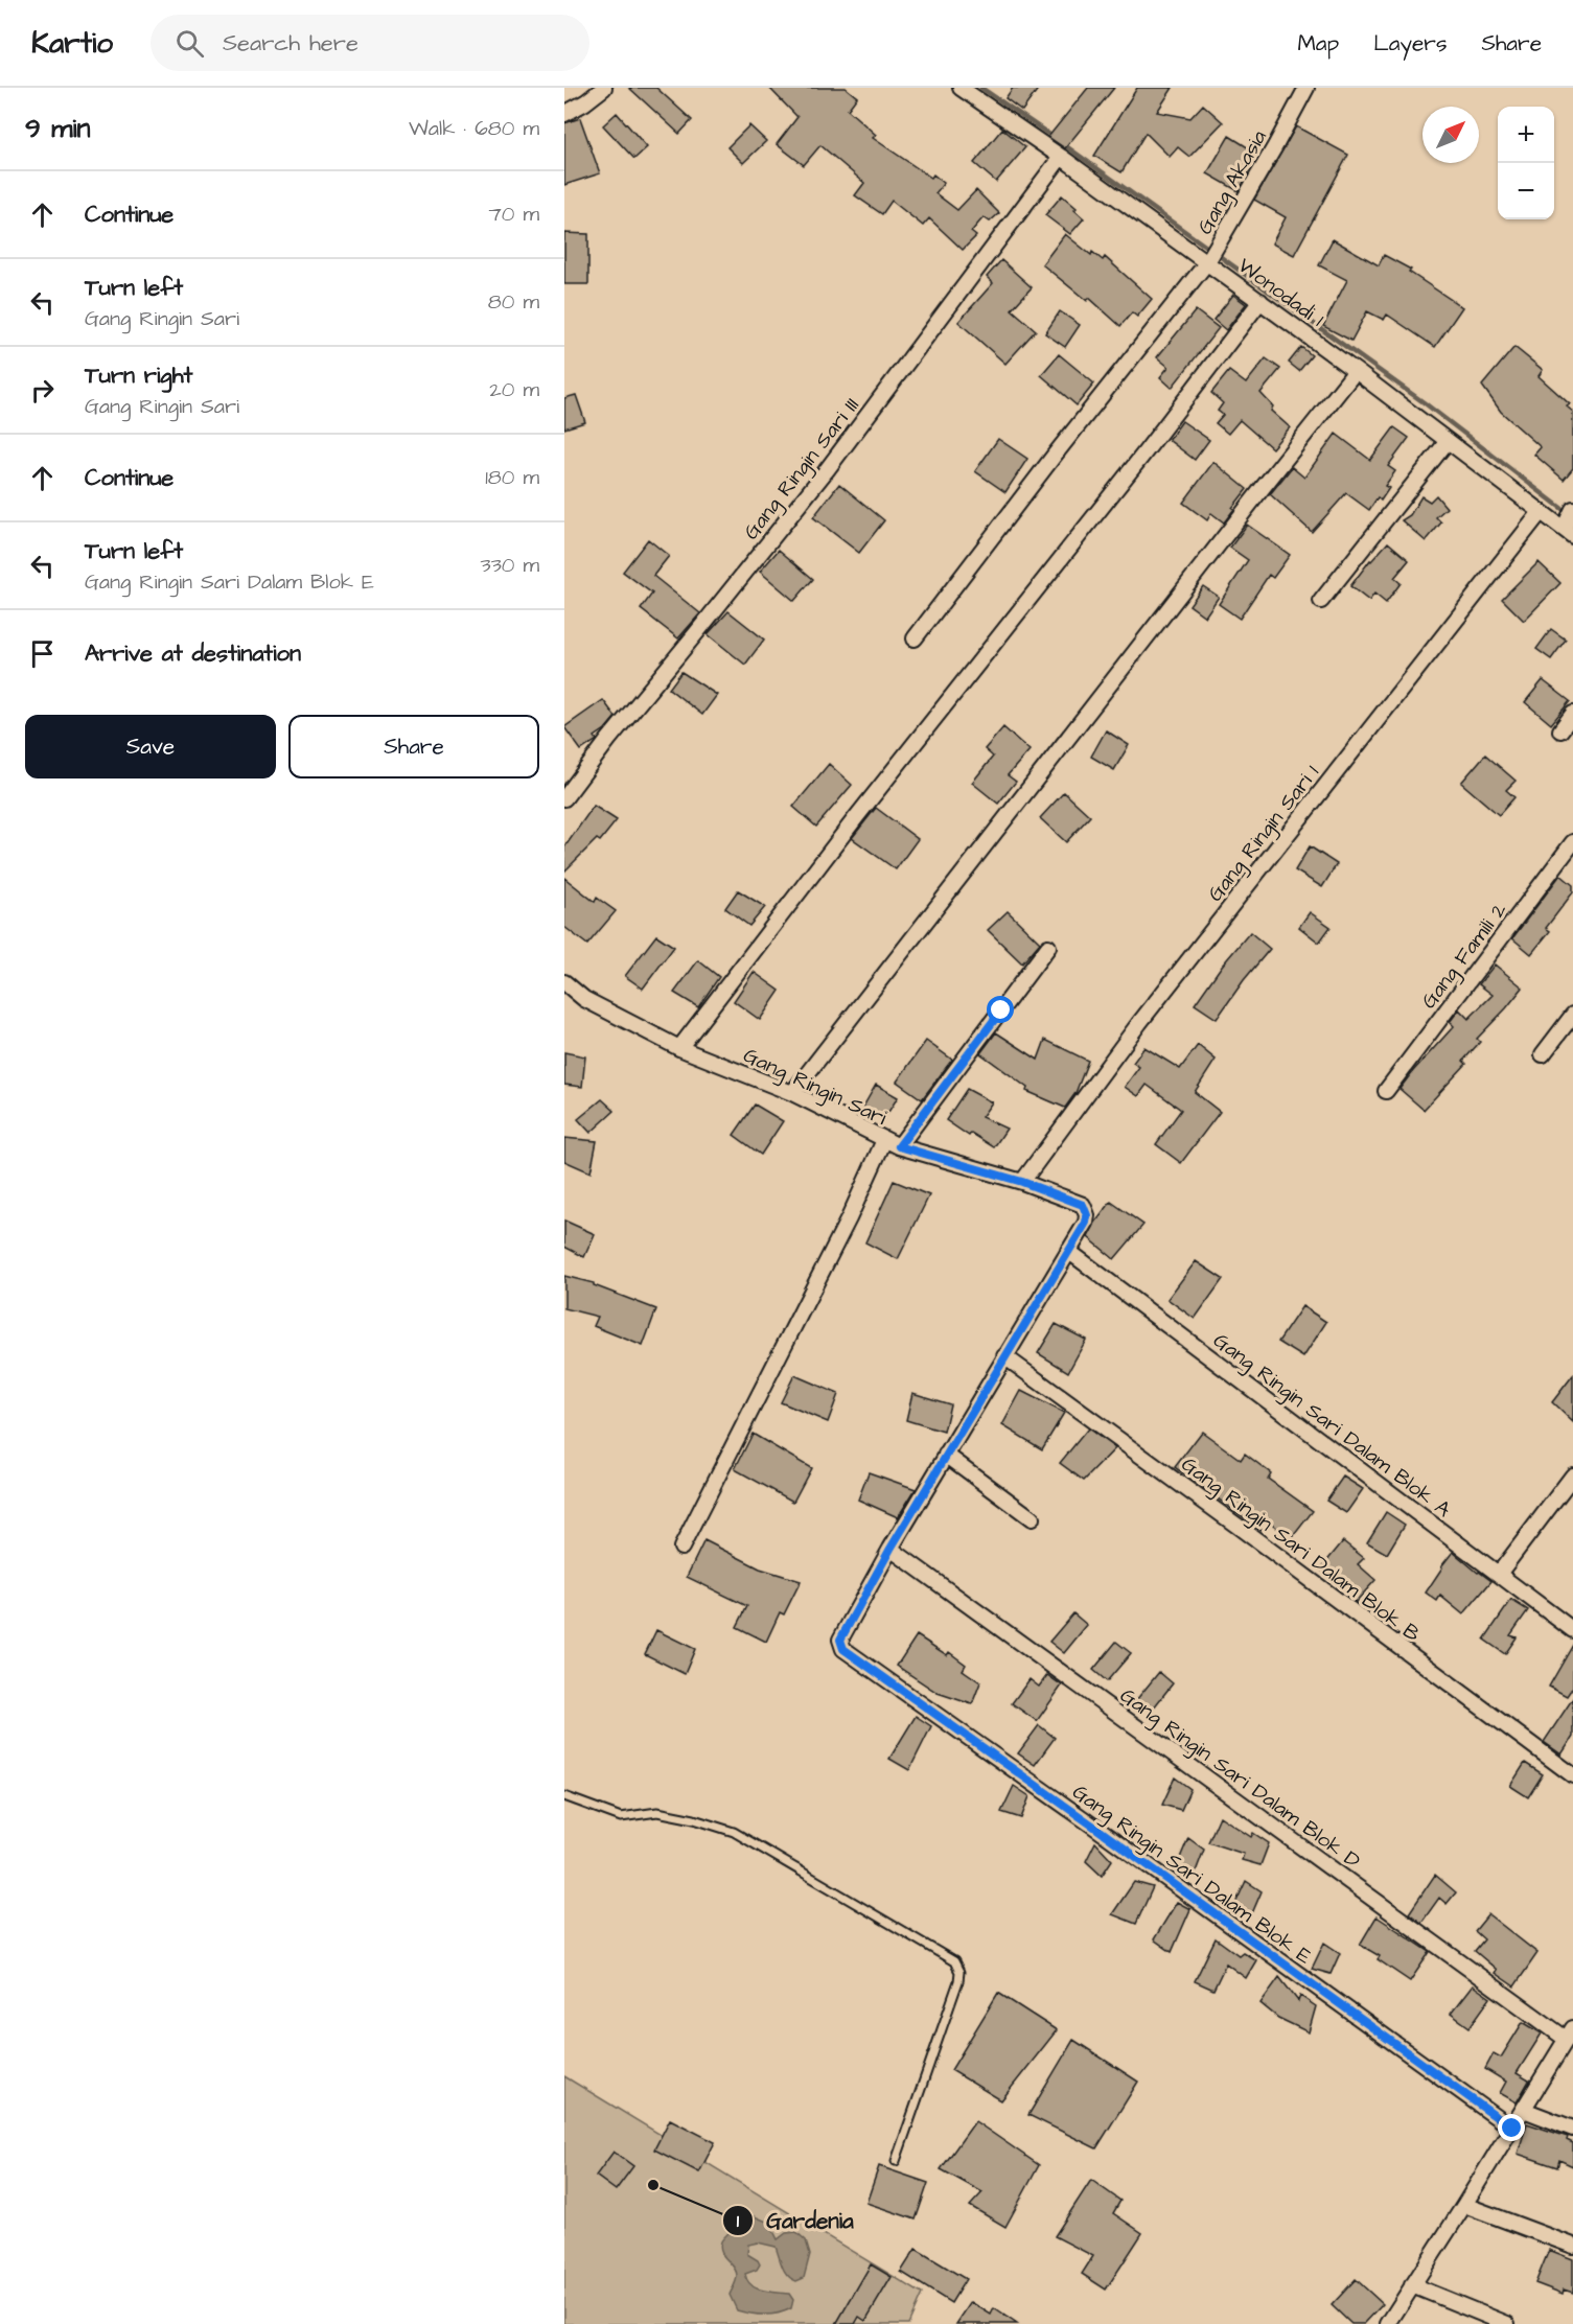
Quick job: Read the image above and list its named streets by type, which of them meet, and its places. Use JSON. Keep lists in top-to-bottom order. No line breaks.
{"streets":{"street":["Gang Akasia","Wonodadi 1","Gang Ringin Sari III","Gang Ringin Sari 1","Gang Famili 2","Gang Ringin Sari","Gang Ringin Sari Dalam Blok A","Gang Ringin Sari Dalam Blok B","Gang Ringin Sari Dalam Blok D","Gang Ringin Sari Dalam Blok E"]},"crossings":[["Gang Akasia","Wonodadi 1"],["Wonodadi 1","Gang Ringin Sari III"],["Wonodadi 1","Gang Ringin Sari 1"],["Gang Ringin Sari 1","Gang Ringin Sari"],["Gang Ringin Sari","Gang Ringin Sari Dalam Blok A"],["Gang Ringin Sari Dalam Blok D","Gang Ringin Sari Dalam Blok E"]],"places":["Gardenia"],"north":"top right","page":{"header":"Kartio","search":"Search here","nav":["Map","Layers","Share"],"heading":["9 min","Walk · 680 m"],"map_buttons":["+","−"],"list":[["Continue","70 m"],["Turn left","Gang Ringin Sari","80 m"],["Turn right","Gang Ringin Sari","20 m"],["Continue","180 m"],["Turn left","Gang Ringin Sari Dalam Blok E","330 m"],"Arrive at destination"],"buttons":["Save","Share"]}}
